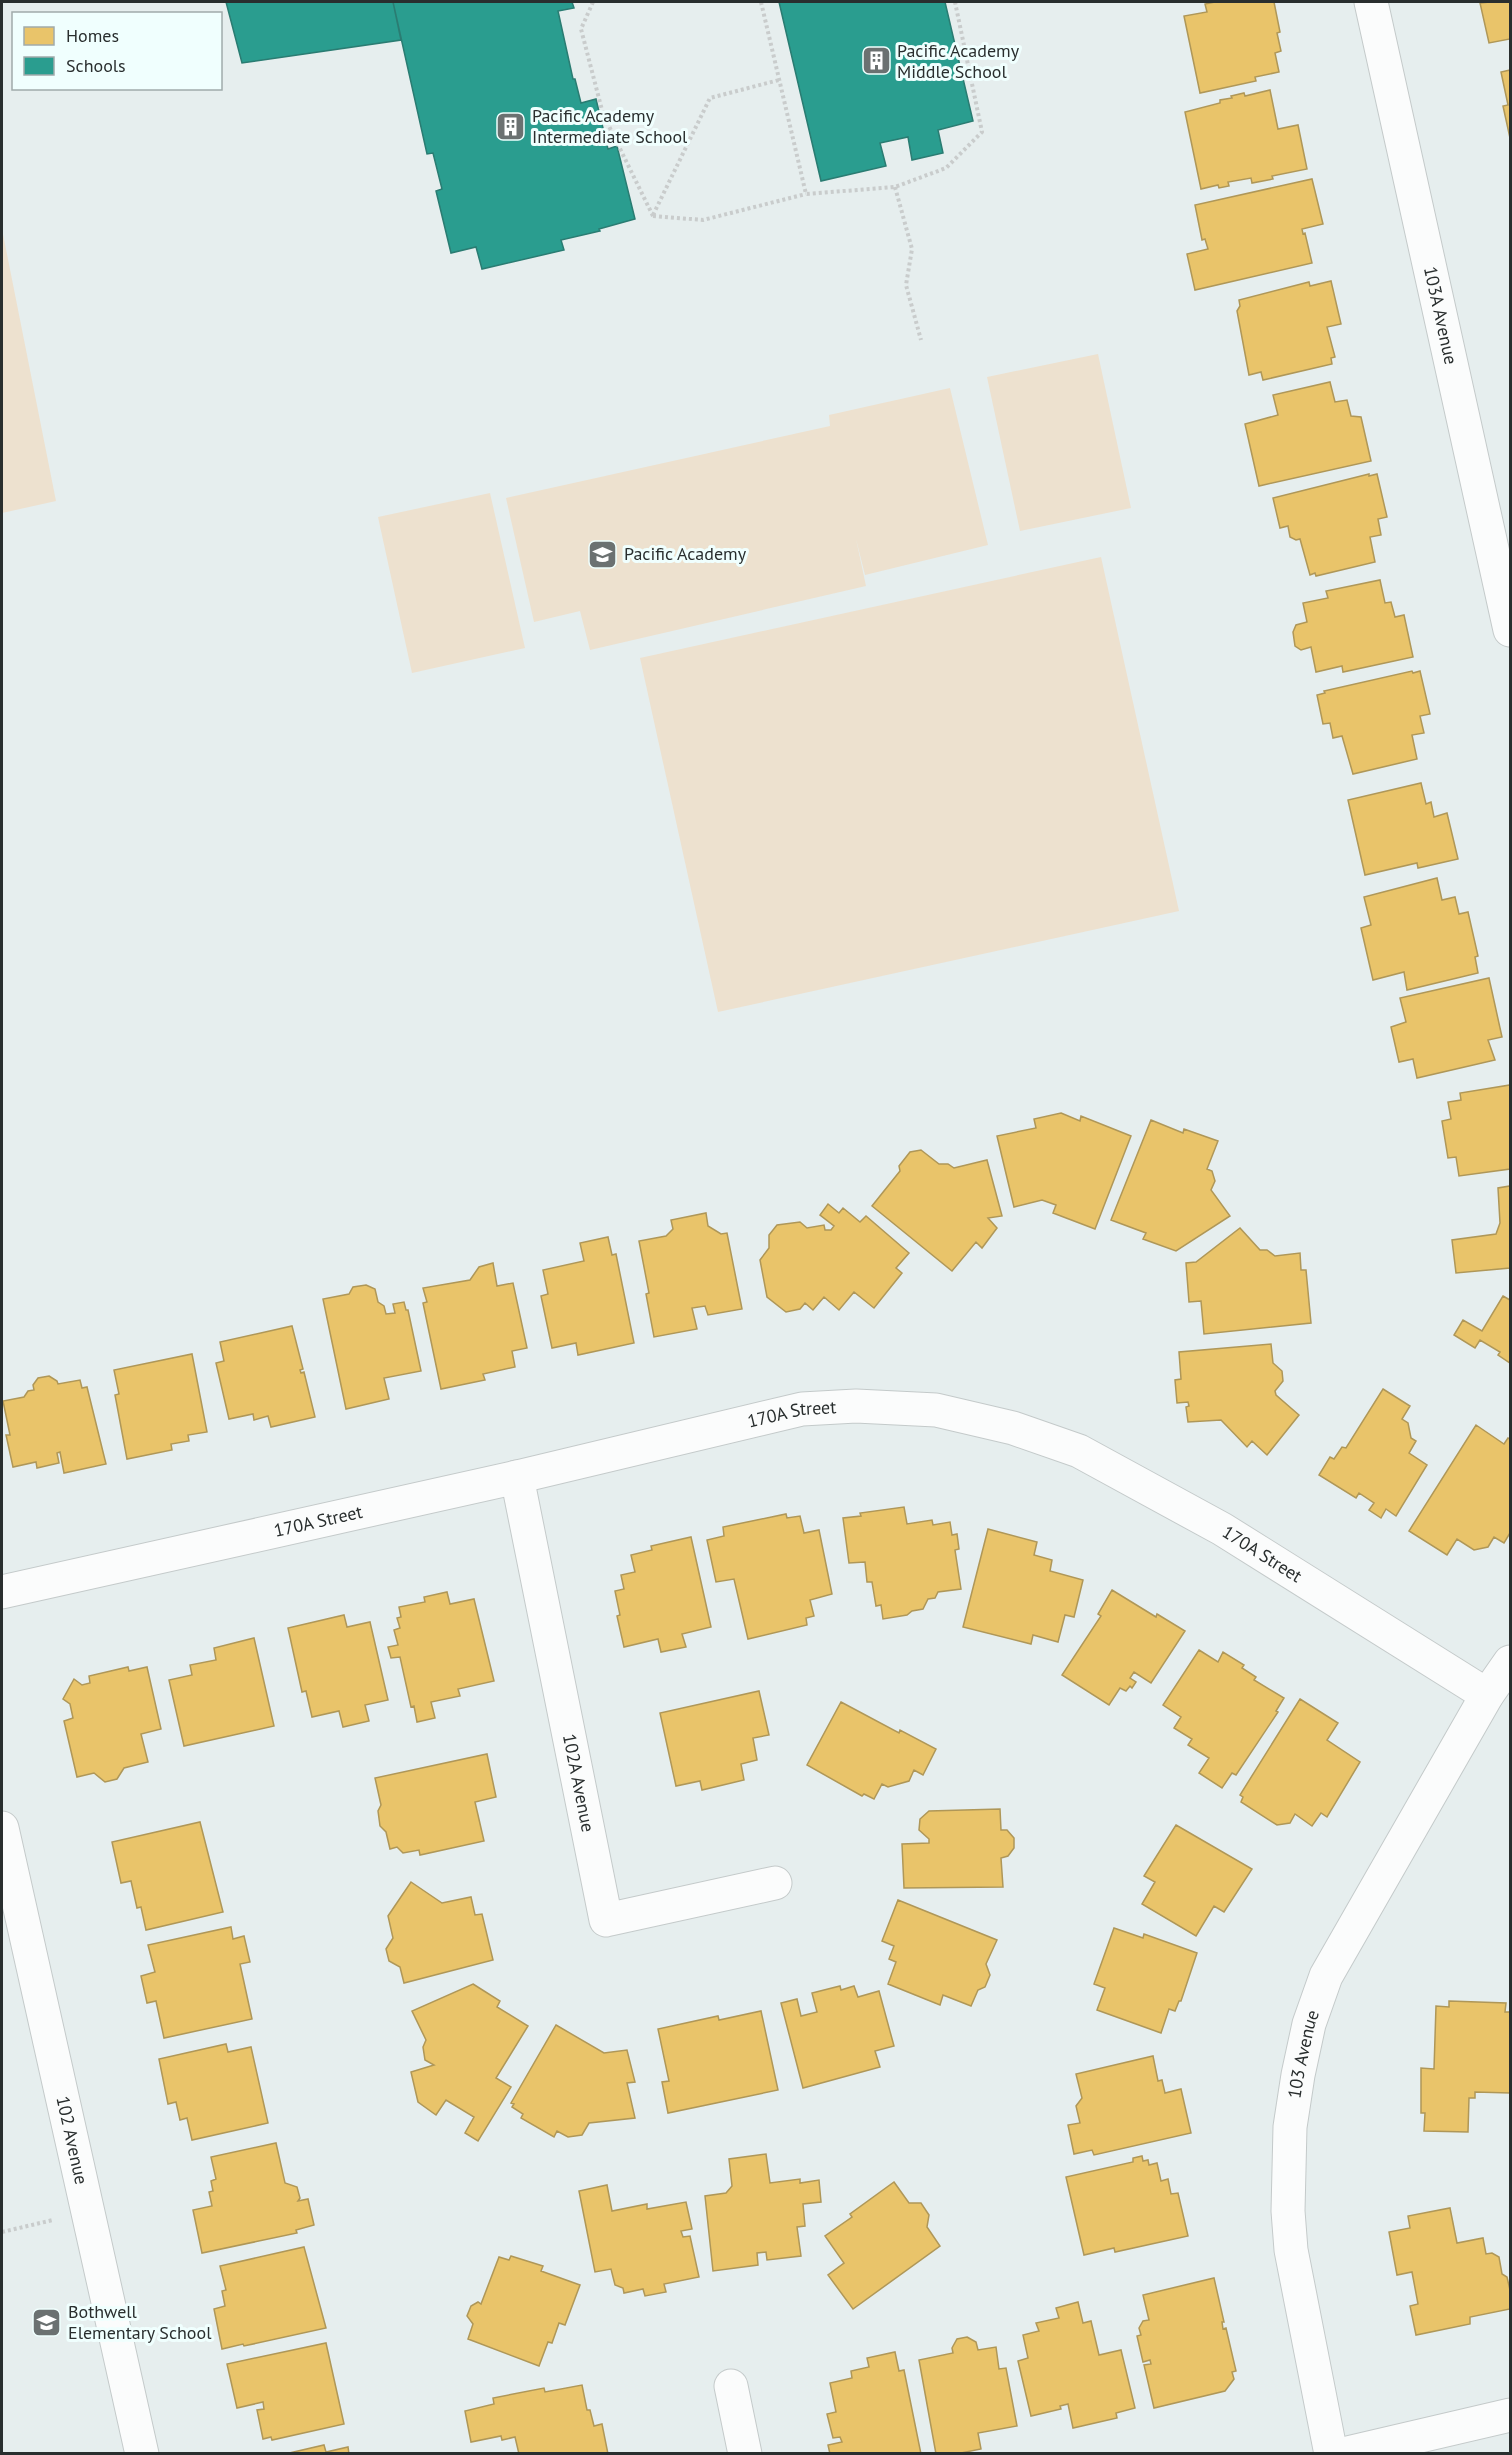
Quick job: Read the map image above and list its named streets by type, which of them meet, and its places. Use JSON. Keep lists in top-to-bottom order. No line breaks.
{"streets":{"street":["103A Avenue","170A Street","102A Avenue","103 Avenue","102 Avenue"]},"crossings":[["170A Street","102A Avenue"],["170A Street","103 Avenue"]],"places":{"building":["Pacific Academy Middle School","Pacific Academy Intermediate School"],"school or university":["Pacific Academy","Bothwell Elementary School"]},"legend":["Homes","Schools"]}
